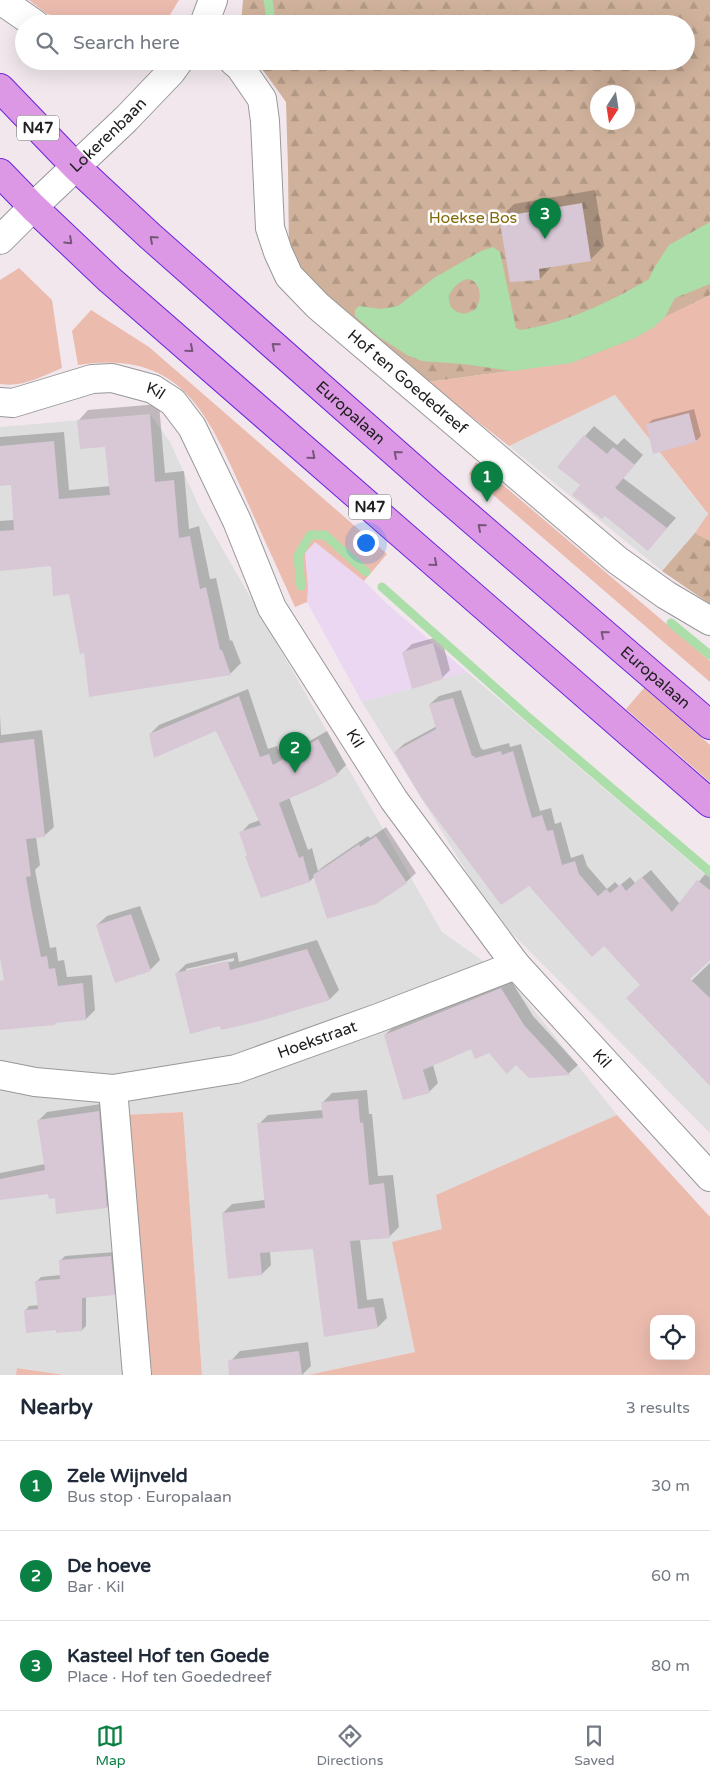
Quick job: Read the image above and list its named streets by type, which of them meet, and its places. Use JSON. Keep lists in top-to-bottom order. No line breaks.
{"streets":{"highway":["N47","Europalaan"],"street":["Lokerenbaan","Hof ten Goededreef","Kil","Hoekstraat"]},"crossings":[["N47","Lokerenbaan"],["Lokerenbaan","Europalaan"],["Kil","Hoekstraat"]],"parks":["Hoekse Bos"],"north":"bottom","page":{"search":"Search here","pins":["3","1","2"],"heading":["Nearby","3 results"],"list":[{"mark":"1","name":"Zele Wijnveld","note":"Bus stop · Europalaan","value":"30 m"},{"mark":"2","name":"De hoeve","note":"Bar · Kil","value":"60 m"},{"mark":"3","name":"Kasteel Hof ten Goede","note":"Place · Hof ten Goededreef","value":"80 m"}],"nav":["Map","Directions","Saved"]}}
